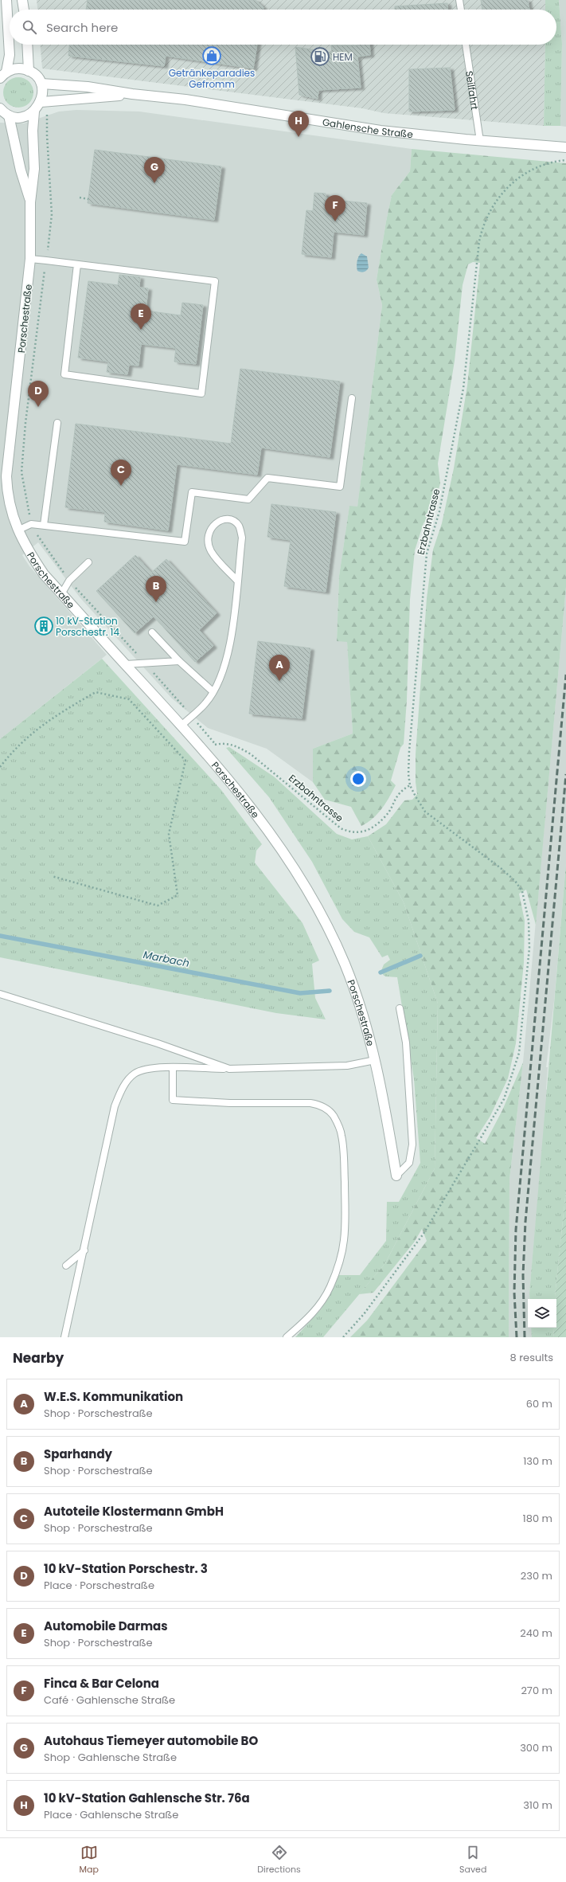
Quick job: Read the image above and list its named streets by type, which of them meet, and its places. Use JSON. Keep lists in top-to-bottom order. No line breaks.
{"streets":{"street":["Gahlensche Straße","Porschestraße"],"lane":["Seilfahrt"],"path":["Erzbahntrasse"]},"crossings":[["Seilfahrt","Gahlensche Straße"],["Porschestraße","Erzbahntrasse"]],"water":["Marbach"],"places":{"shop":["Getränkeparadies Gefromm"],"fuel station":["HEM"],"building":["10 kV-Station Porschestr. 14"]},"page":{"search":"Search here","pins":["H","G","F","E","D","C","B","A"],"heading":["Nearby","8 results"],"list":[{"mark":"A","name":"W.E.S. Kommunikation","note":"Shop · Porschestraße","value":"60 m"},{"mark":"B","name":"Sparhandy","note":"Shop · Porschestraße","value":"130 m"},{"mark":"C","name":"Autoteile Klostermann GmbH","note":"Shop · Porschestraße","value":"180 m"},{"mark":"D","name":"10 kV-Station Porschestr. 3","note":"Place · Porschestraße","value":"230 m"},{"mark":"E","name":"Automobile Darmas","note":"Shop · Porschestraße","value":"240 m"},{"mark":"F","name":"Finca & Bar Celona","note":"Café · Gahlensche Straße","value":"270 m"},{"mark":"G","name":"Autohaus Tiemeyer automobile BO","note":"Shop · Gahlensche Straße","value":"300 m"},{"mark":"H","name":"10 kV-Station Gahlensche Str. 76a","note":"Place · Gahlensche Straße","value":"310 m"}],"nav":["Map","Directions","Saved"]}}
